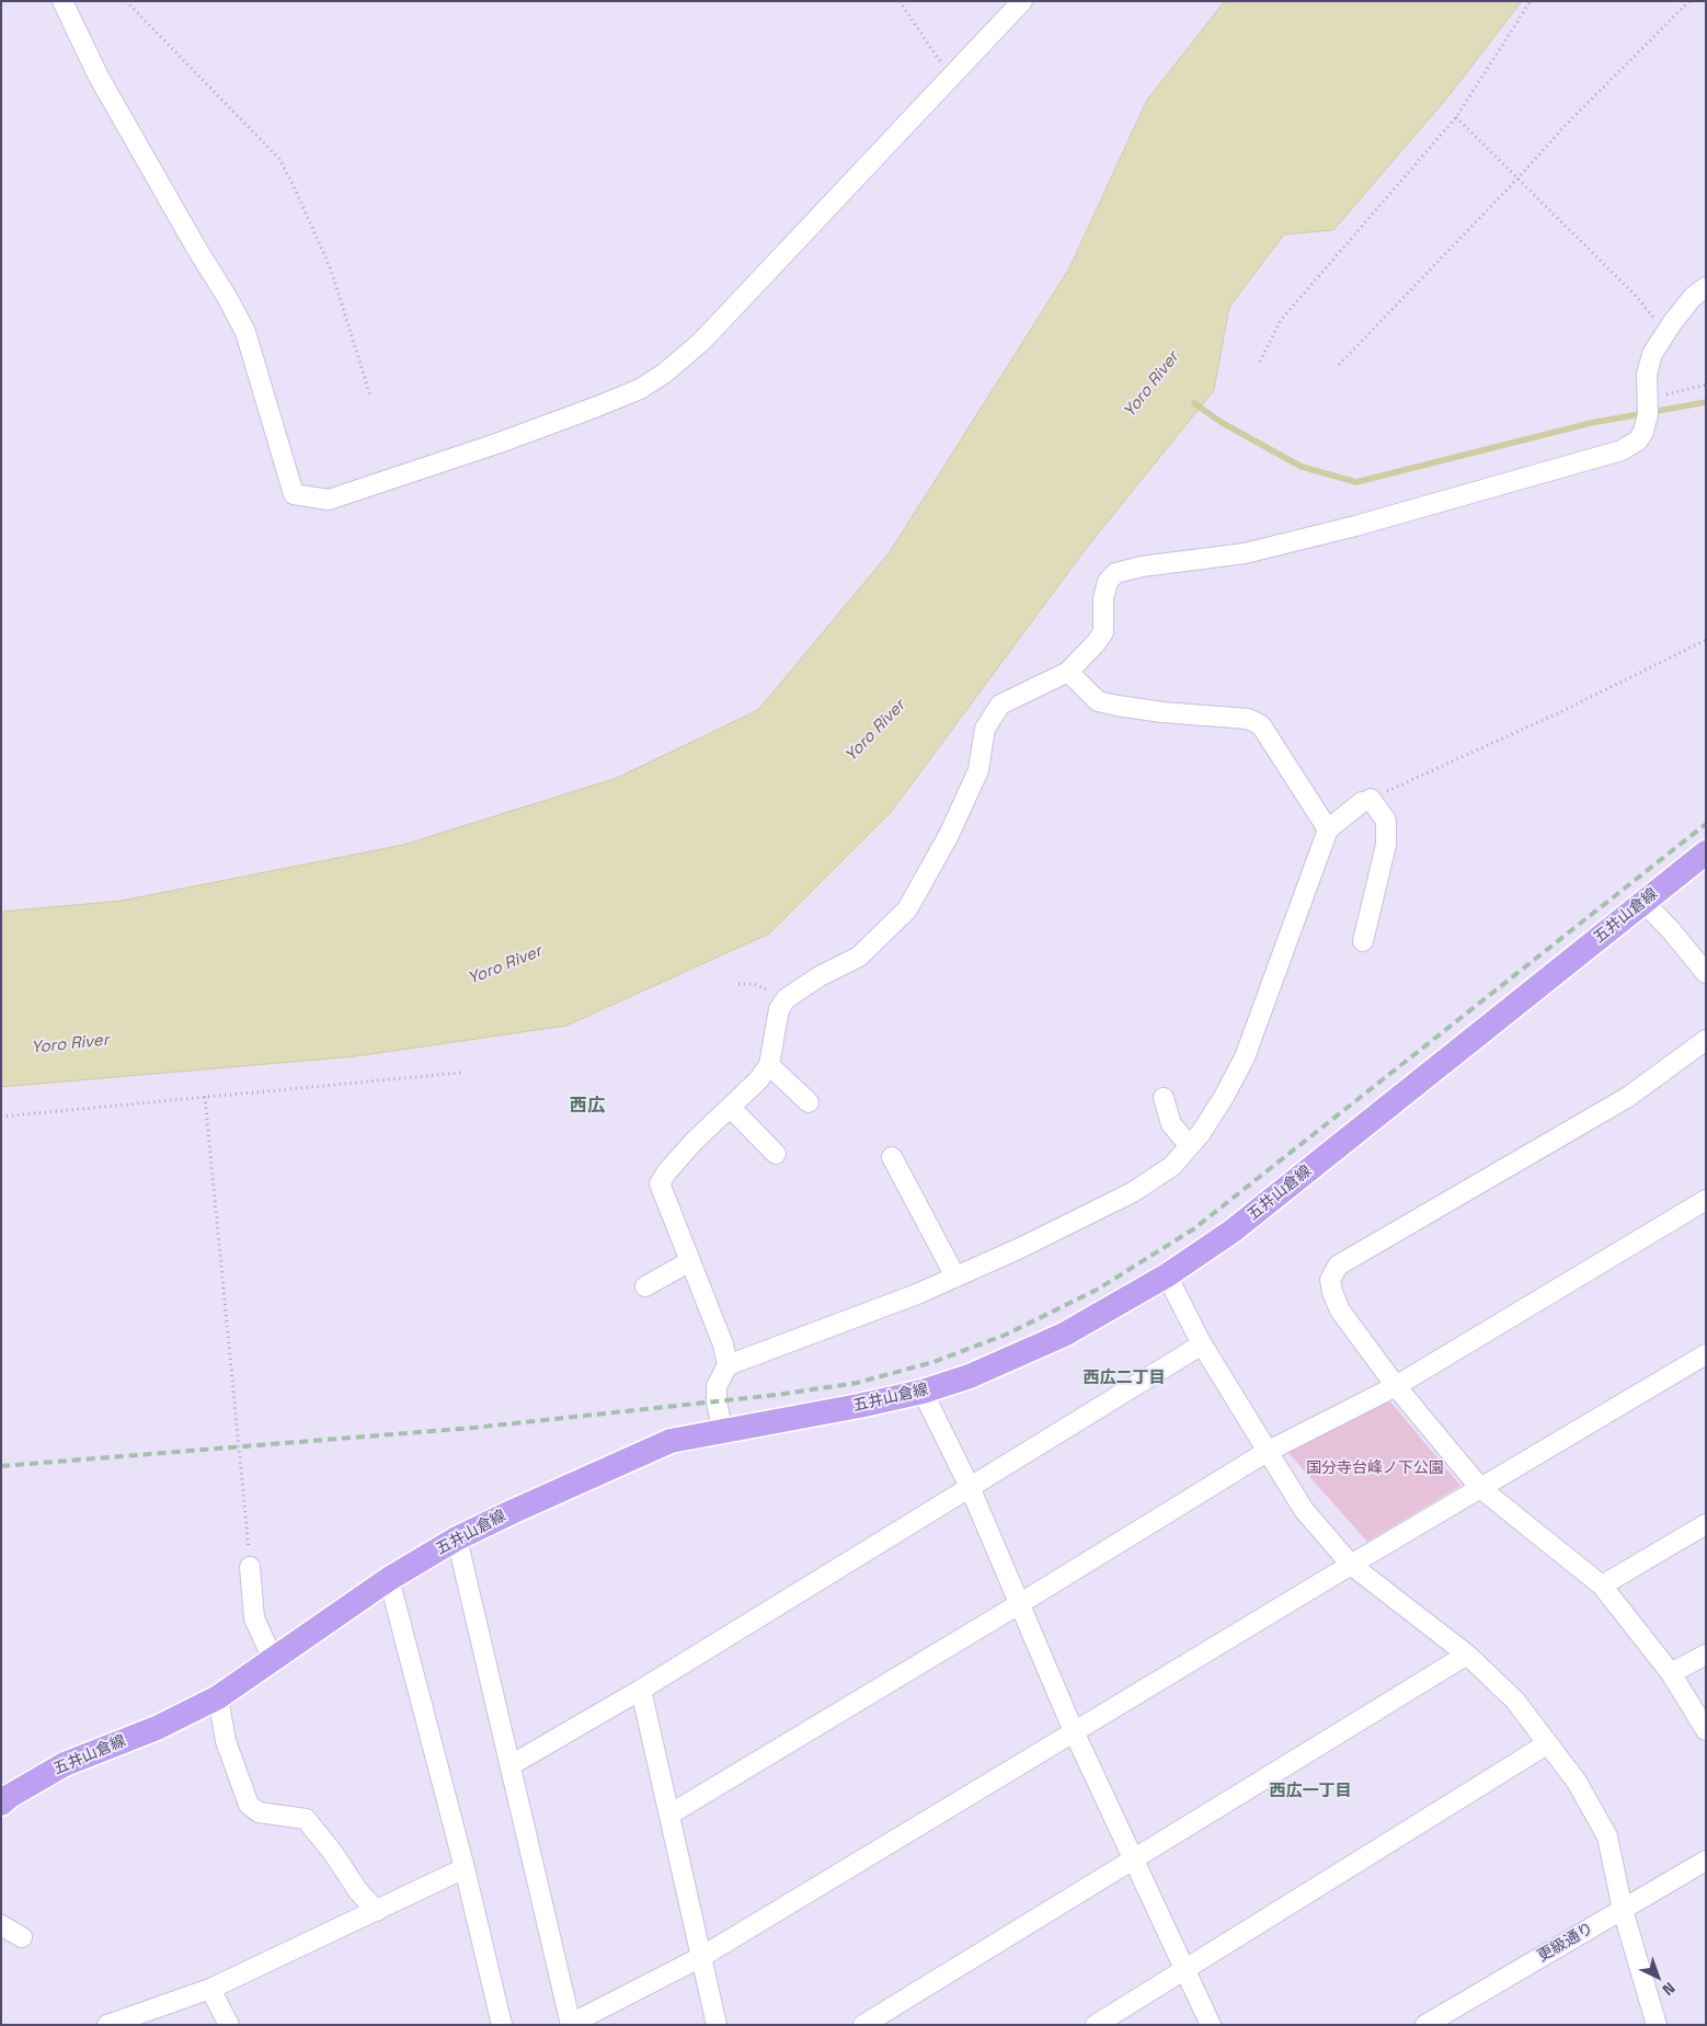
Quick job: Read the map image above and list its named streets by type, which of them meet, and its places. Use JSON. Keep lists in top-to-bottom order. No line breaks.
{"streets":{"main road":["五井山倉線"],"street":["更級通り"]},"districts":["西広","西広二丁目","西広一丁目"],"water":["Yoro River"],"parks":["国分寺台峰ノ下公園"],"north":"bottom right"}
